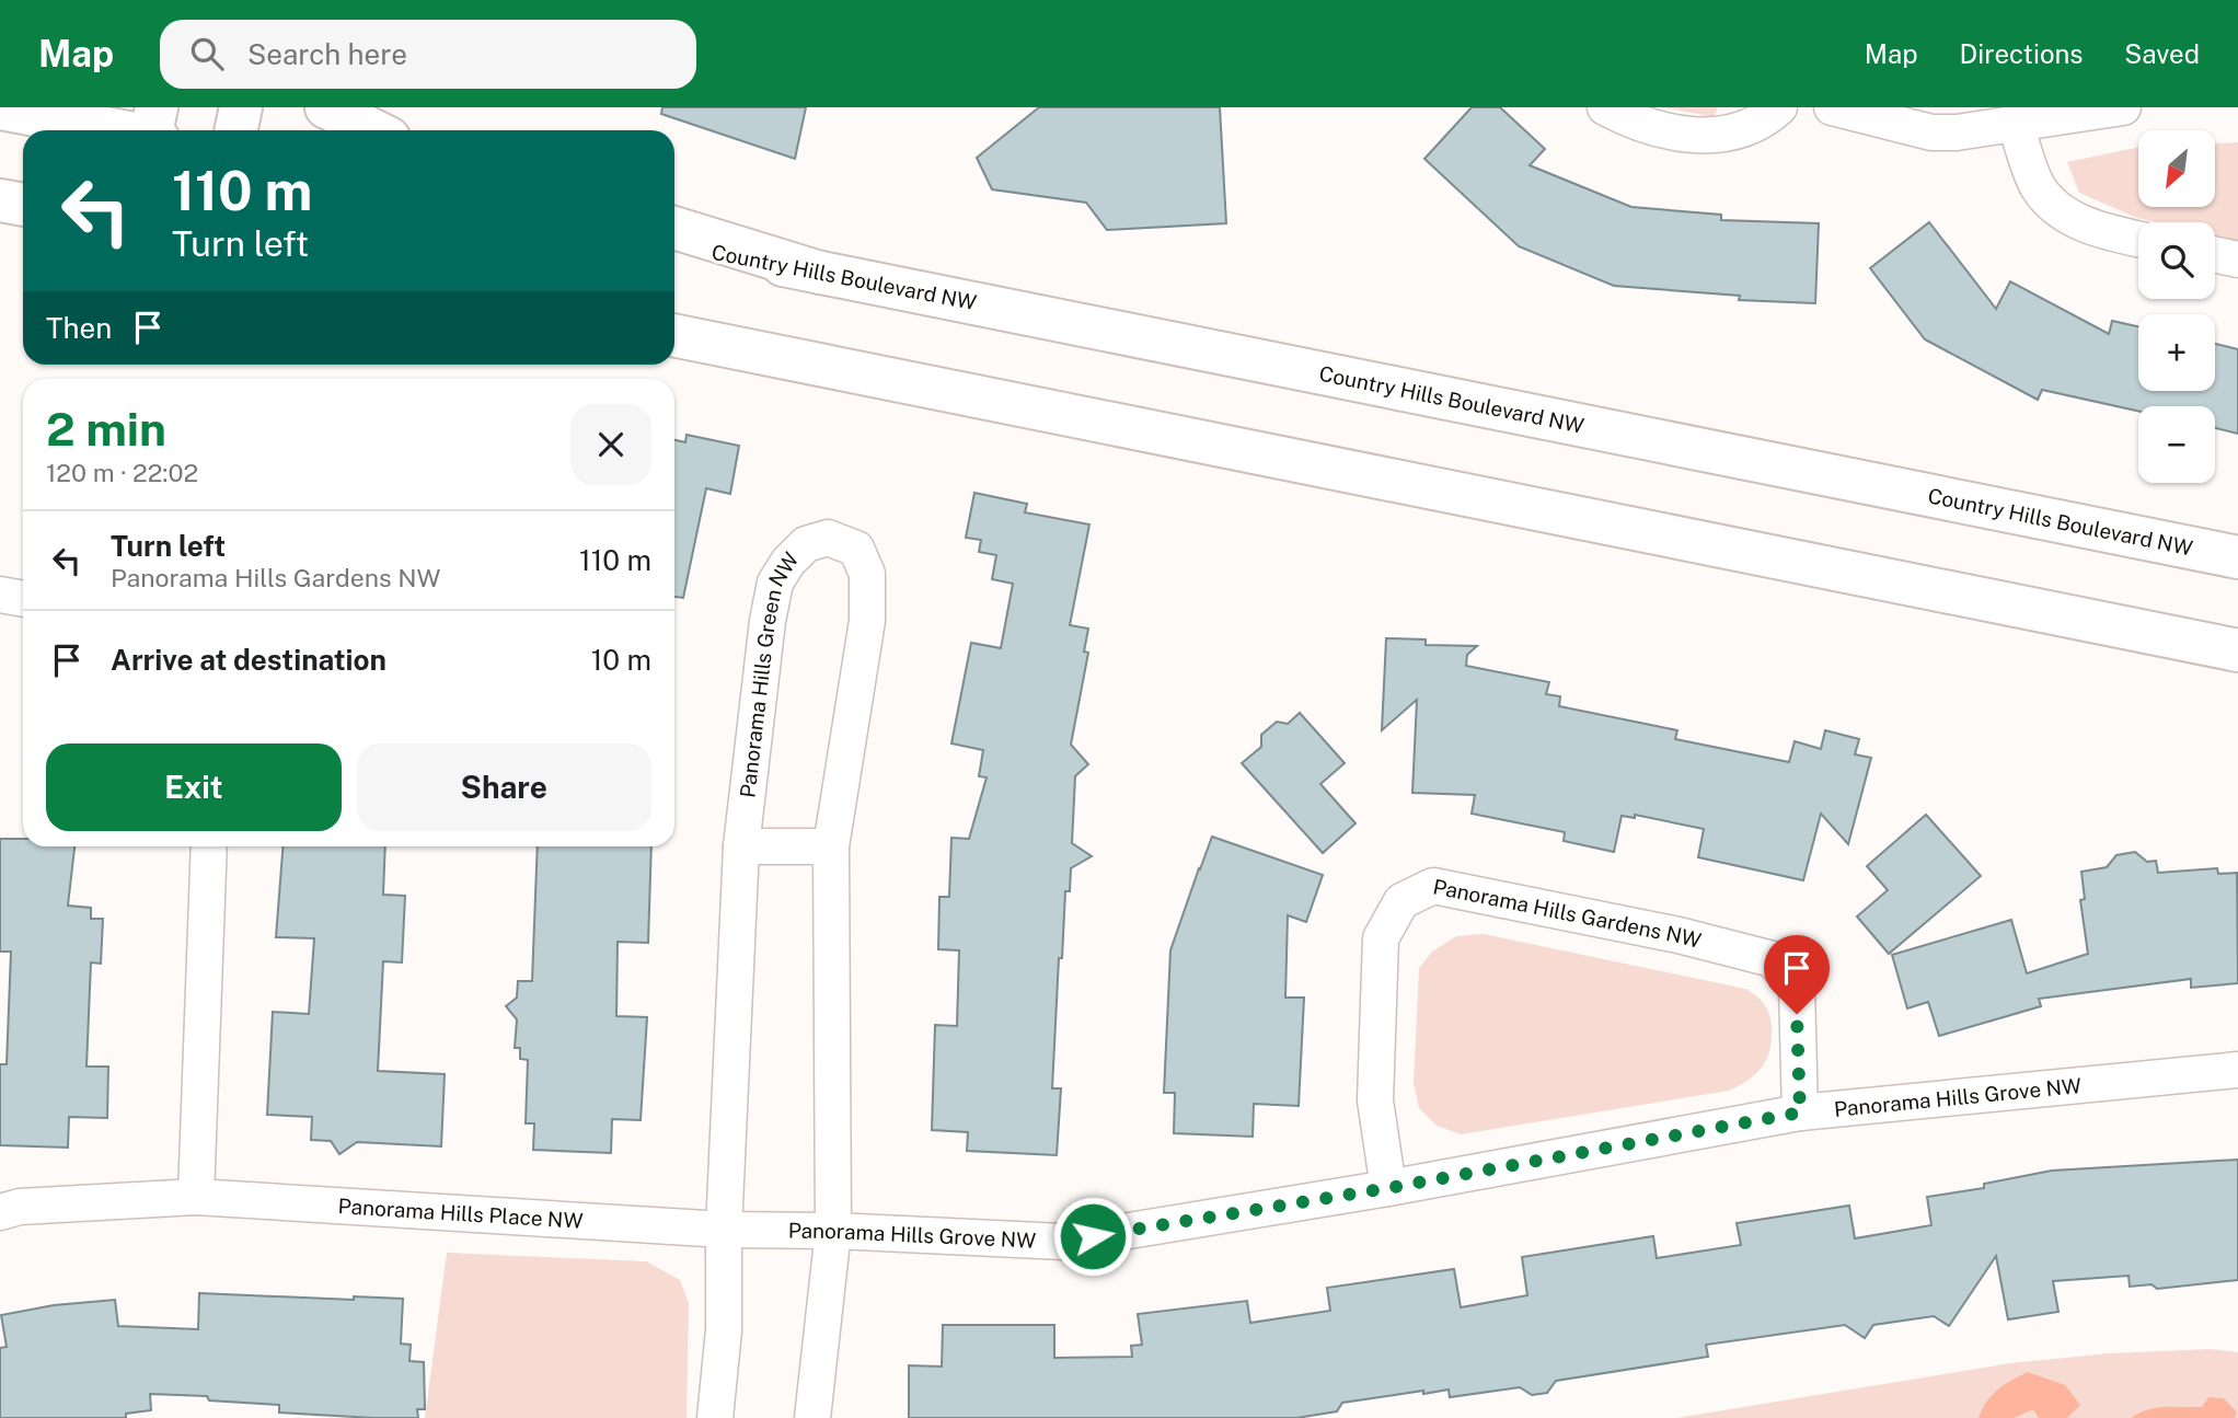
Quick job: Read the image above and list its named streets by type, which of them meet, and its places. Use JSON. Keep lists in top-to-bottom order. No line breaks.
{"streets":{"main road":["Country Hills Boulevard NW"],"street":["Panorama Hills Green NW","Panorama Hills Gardens NW","Panorama Hills Grove NW","Panorama Hills Place NW"]},"crossings":[["Panorama Hills Green NW","Panorama Hills Grove NW"],["Panorama Hills Green NW","Panorama Hills Place NW"],["Panorama Hills Gardens NW","Panorama Hills Grove NW"],["Panorama Hills Grove NW","Panorama Hills Place NW"]],"north":"bottom left","page":{"header":"Map","search":"Search here","nav":["Map","Directions","Saved"],"map_buttons":["+","−"],"turn":["110 m","Turn left"],"then":"Then","heading":["2 min","120 m · 22:02"],"list":[{"name":"Turn left","note":"Panorama Hills Gardens NW","value":"110 m"},{"name":"Arrive at destination","value":"10 m"}],"buttons":["Exit","Share"]}}
